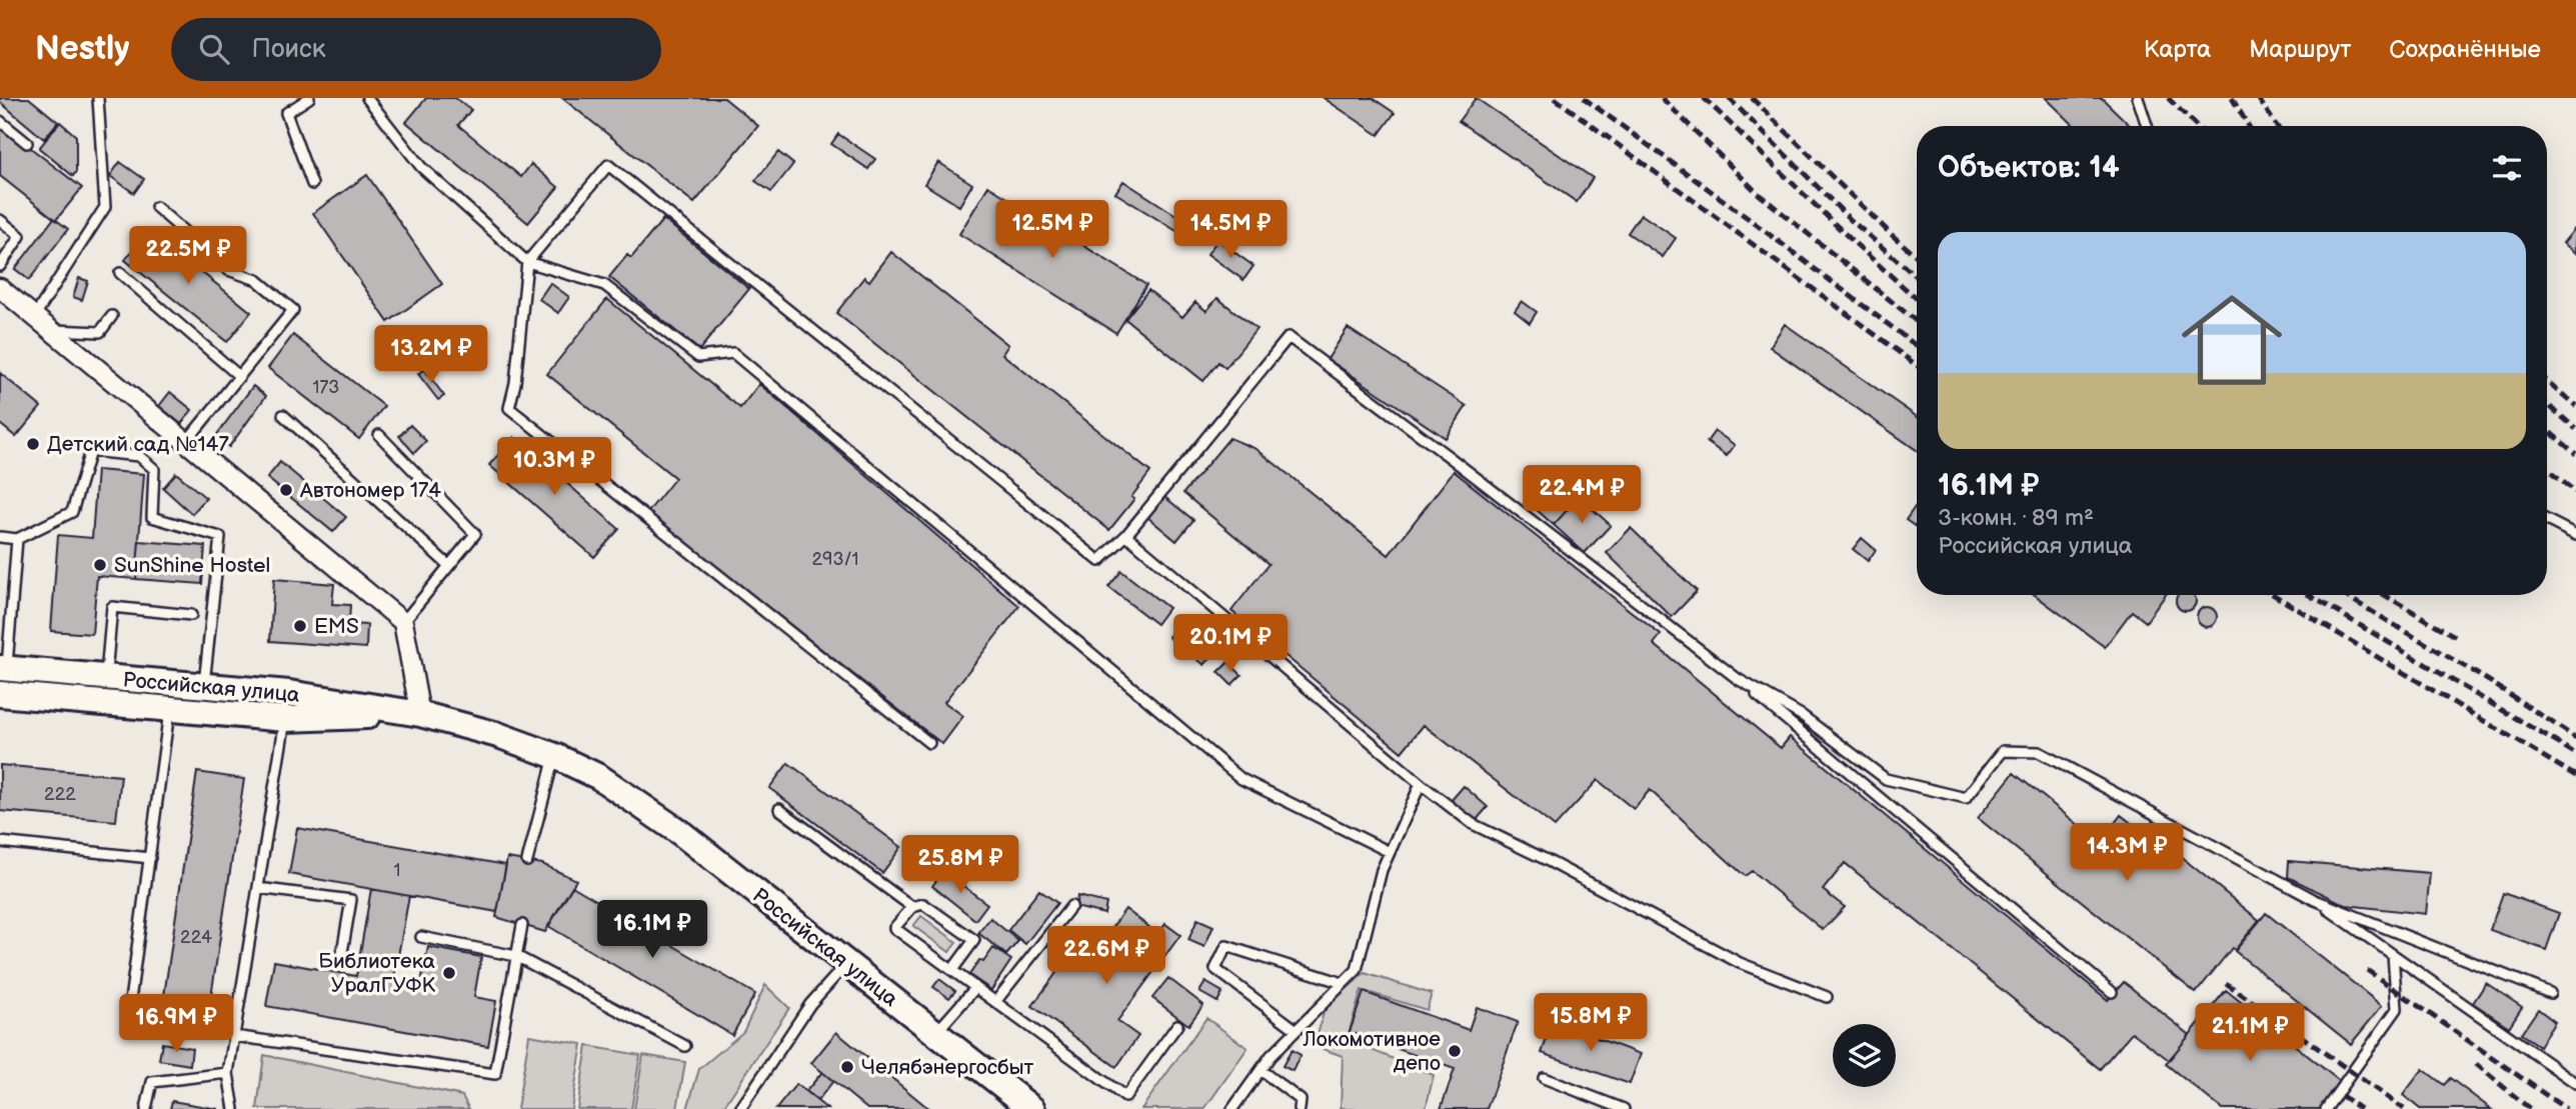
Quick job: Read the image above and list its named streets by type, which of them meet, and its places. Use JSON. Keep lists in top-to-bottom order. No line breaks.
{"streets":{"main road":["Российская улица"]},"places":["Детский сад №147","Автономер 174","SunShine Hostel","EMS","Библиотека УралГУФК","Локомотивное депо","Челябэнергосбыт"],"house_numbers":["173","293/1","222","1","224"],"page":{"header":"Nestly","search":"Поиск","nav":["Карта","Маршрут","Сохранённые"],"heading":"Объектов: 14","price":["12.5M ₽","14.5M ₽","22.5M ₽","13.2M ₽","10.3M ₽","22.4M ₽","20.1M ₽","14.3M ₽","25.8M ₽","16.1M ₽","22.6M ₽","15.8M ₽","16.9M ₽","21.1M ₽"],"list":[{"name":"16.1M ₽","note":"3-комн. · 89 m² · Российская улица"}]}}
